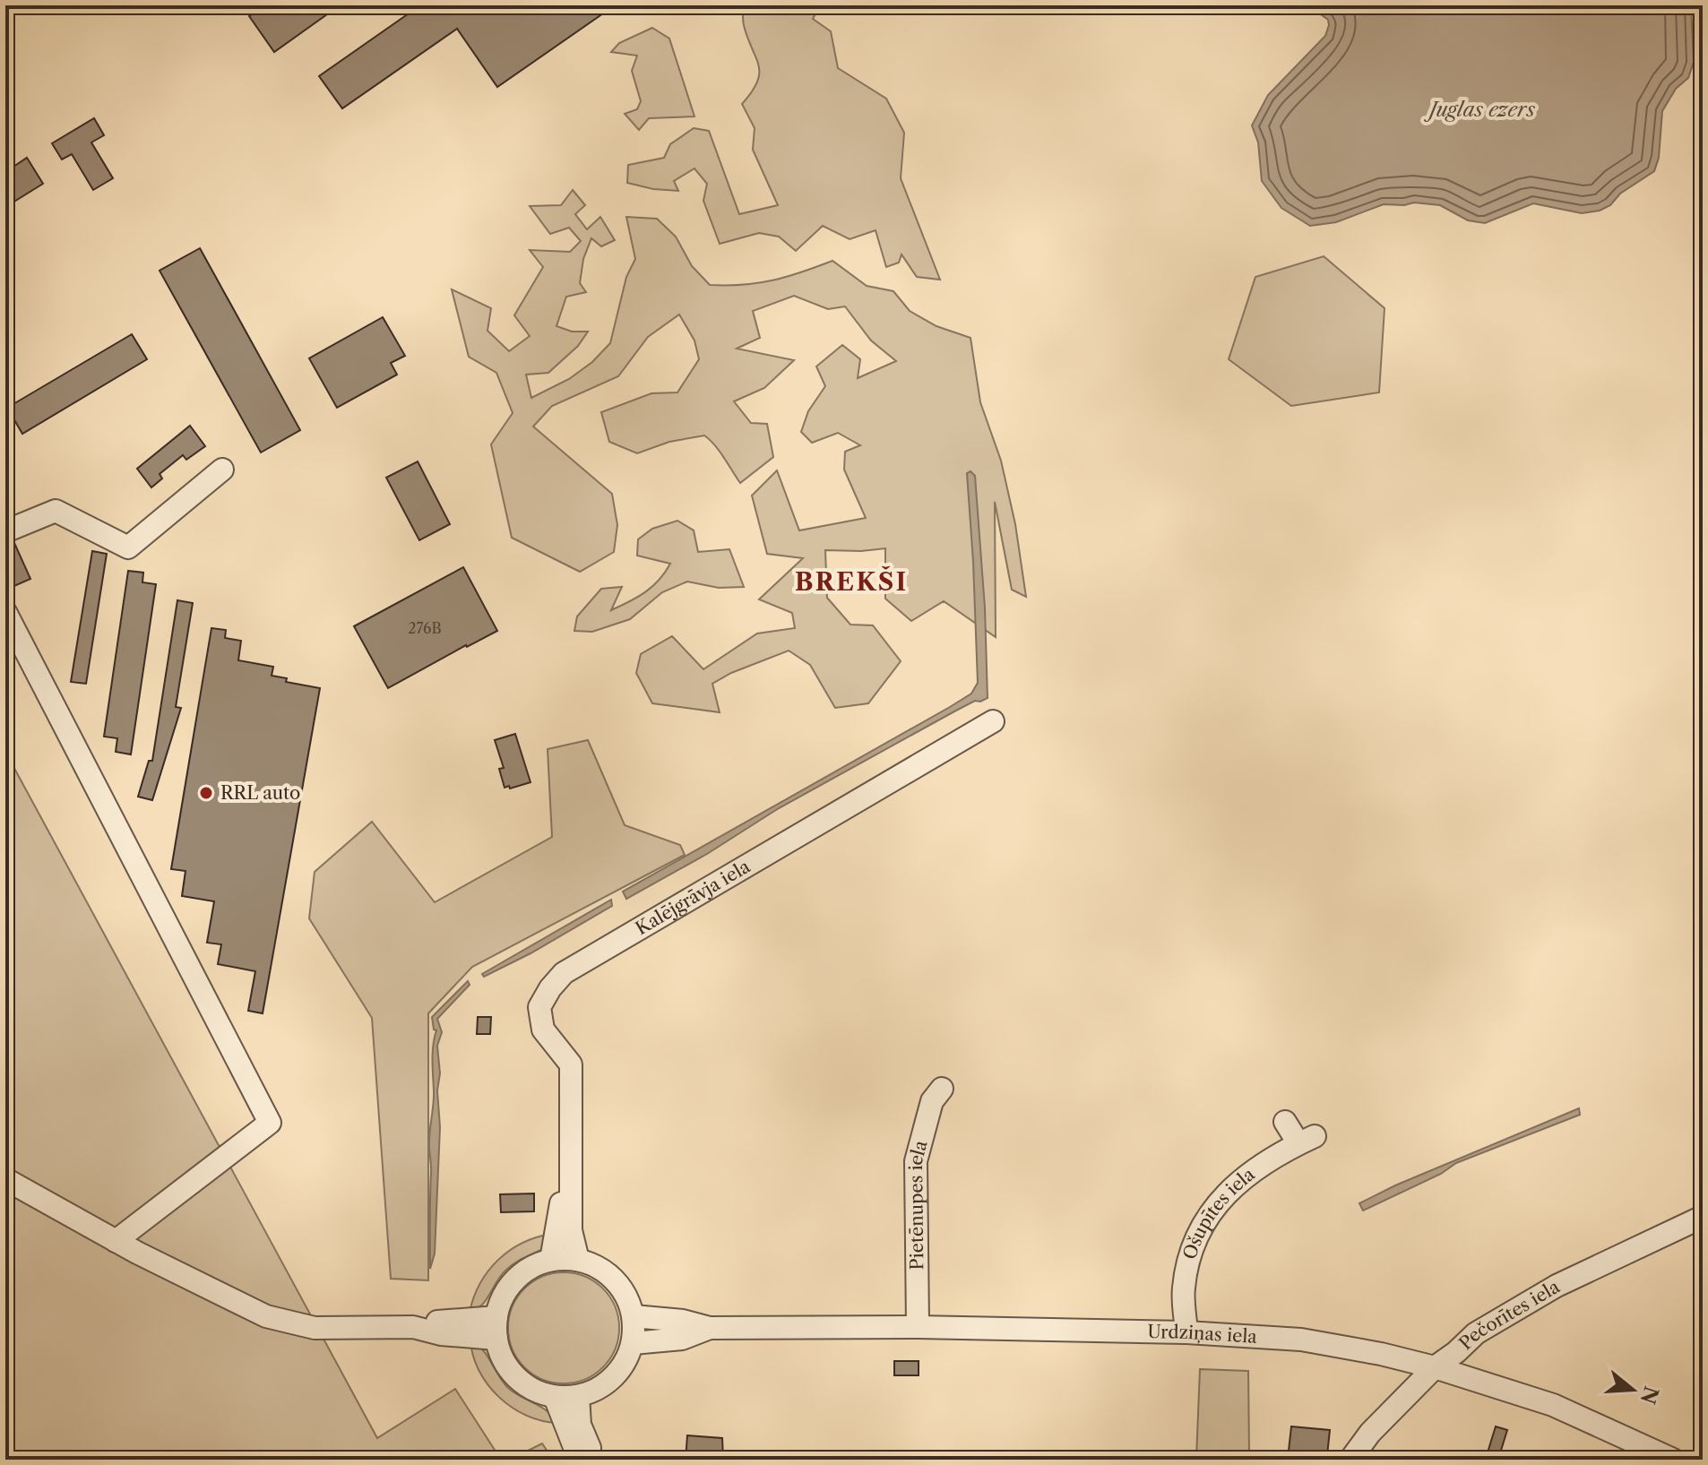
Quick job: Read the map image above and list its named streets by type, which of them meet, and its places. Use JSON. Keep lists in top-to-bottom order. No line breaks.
{"streets":{"street":["Kalējgrāvja iela","Pietēnupes iela","Ošupītes iela","Pečorītes iela","Urdziņas iela"]},"crossings":[["Kalējgrāvja iela","Urdziņas iela"],["Pietēnupes iela","Urdziņas iela"],["Ošupītes iela","Urdziņas iela"],["Pečorītes iela","Urdziņas iela"]],"districts":["BREKŠI"],"water":["Juglas ezers"],"places":["RRL auto"],"house_numbers":["276B"],"north":"right"}
